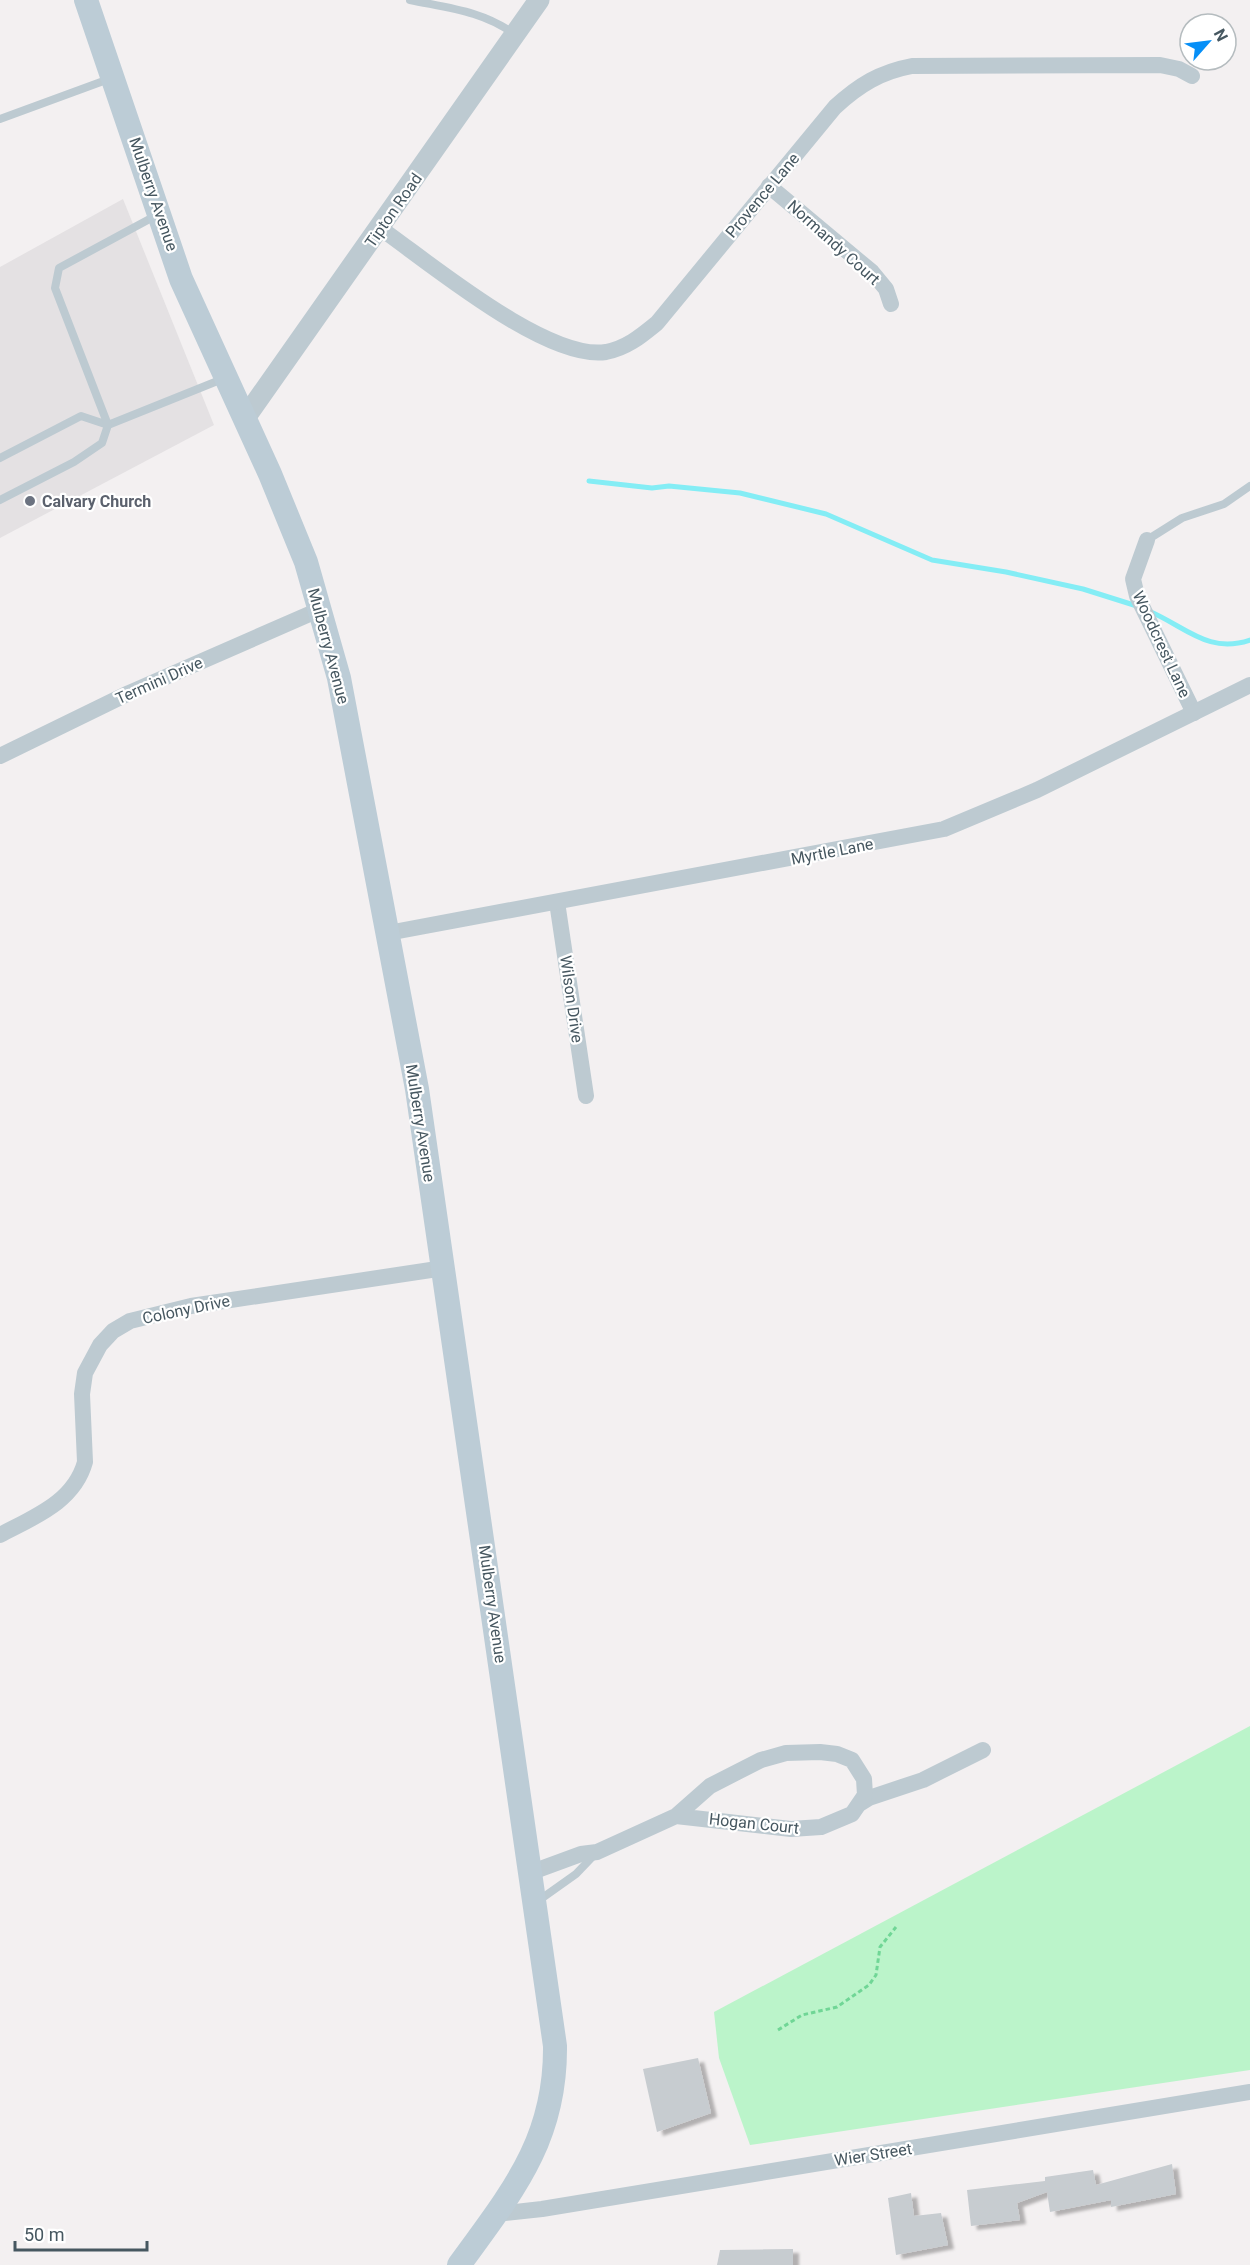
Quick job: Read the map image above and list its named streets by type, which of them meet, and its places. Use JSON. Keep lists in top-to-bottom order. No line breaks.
{"streets":{"main road":["Mulberry Avenue"],"street":["Provence Lane","Tipton Road","Normandy Court","Woodcrest Lane","Termini Drive","Myrtle Lane","Wilson Drive","Colony Drive","Hogan Court","Wier Street"]},"crossings":[["Mulberry Avenue","Tipton Road"],["Mulberry Avenue","Termini Drive"],["Mulberry Avenue","Myrtle Lane"],["Mulberry Avenue","Colony Drive"],["Mulberry Avenue","Hogan Court"],["Mulberry Avenue","Wier Street"],["Provence Lane","Tipton Road"],["Provence Lane","Normandy Court"],["Woodcrest Lane","Myrtle Lane"],["Myrtle Lane","Wilson Drive"]],"places":["Calvary Church"],"scale_bar":"50 m","north":"top right"}
